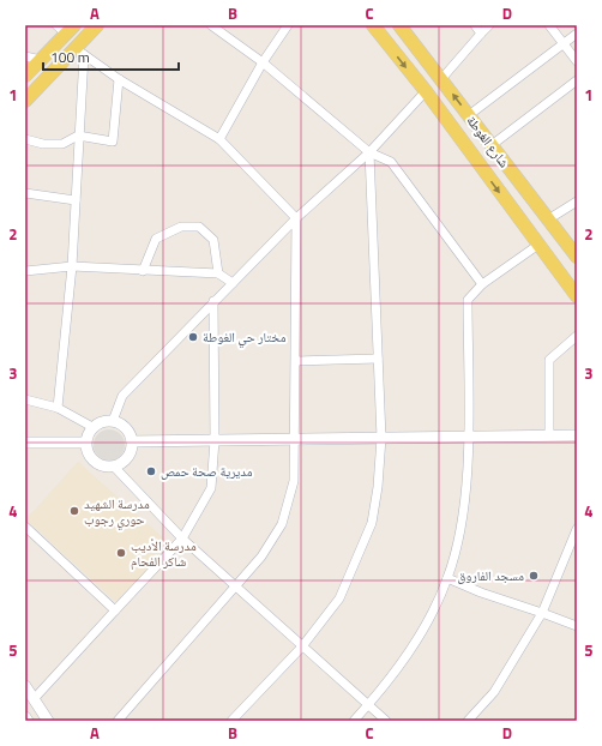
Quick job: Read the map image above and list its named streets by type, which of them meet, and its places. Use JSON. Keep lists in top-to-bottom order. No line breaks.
{"streets":{"main road":["شارع الغوطة"]},"places":["مختار حي الغوطة","مديرية صحة حمص","مدرسة الشهيد حوري رجوب","مدرسة الأديب شاكر الفحام","مسجد الفاروق"],"scale_bar":"100 m","grid":{"columns":["A","B","C","D"],"rows":["1","2","3","4","5"]}}
